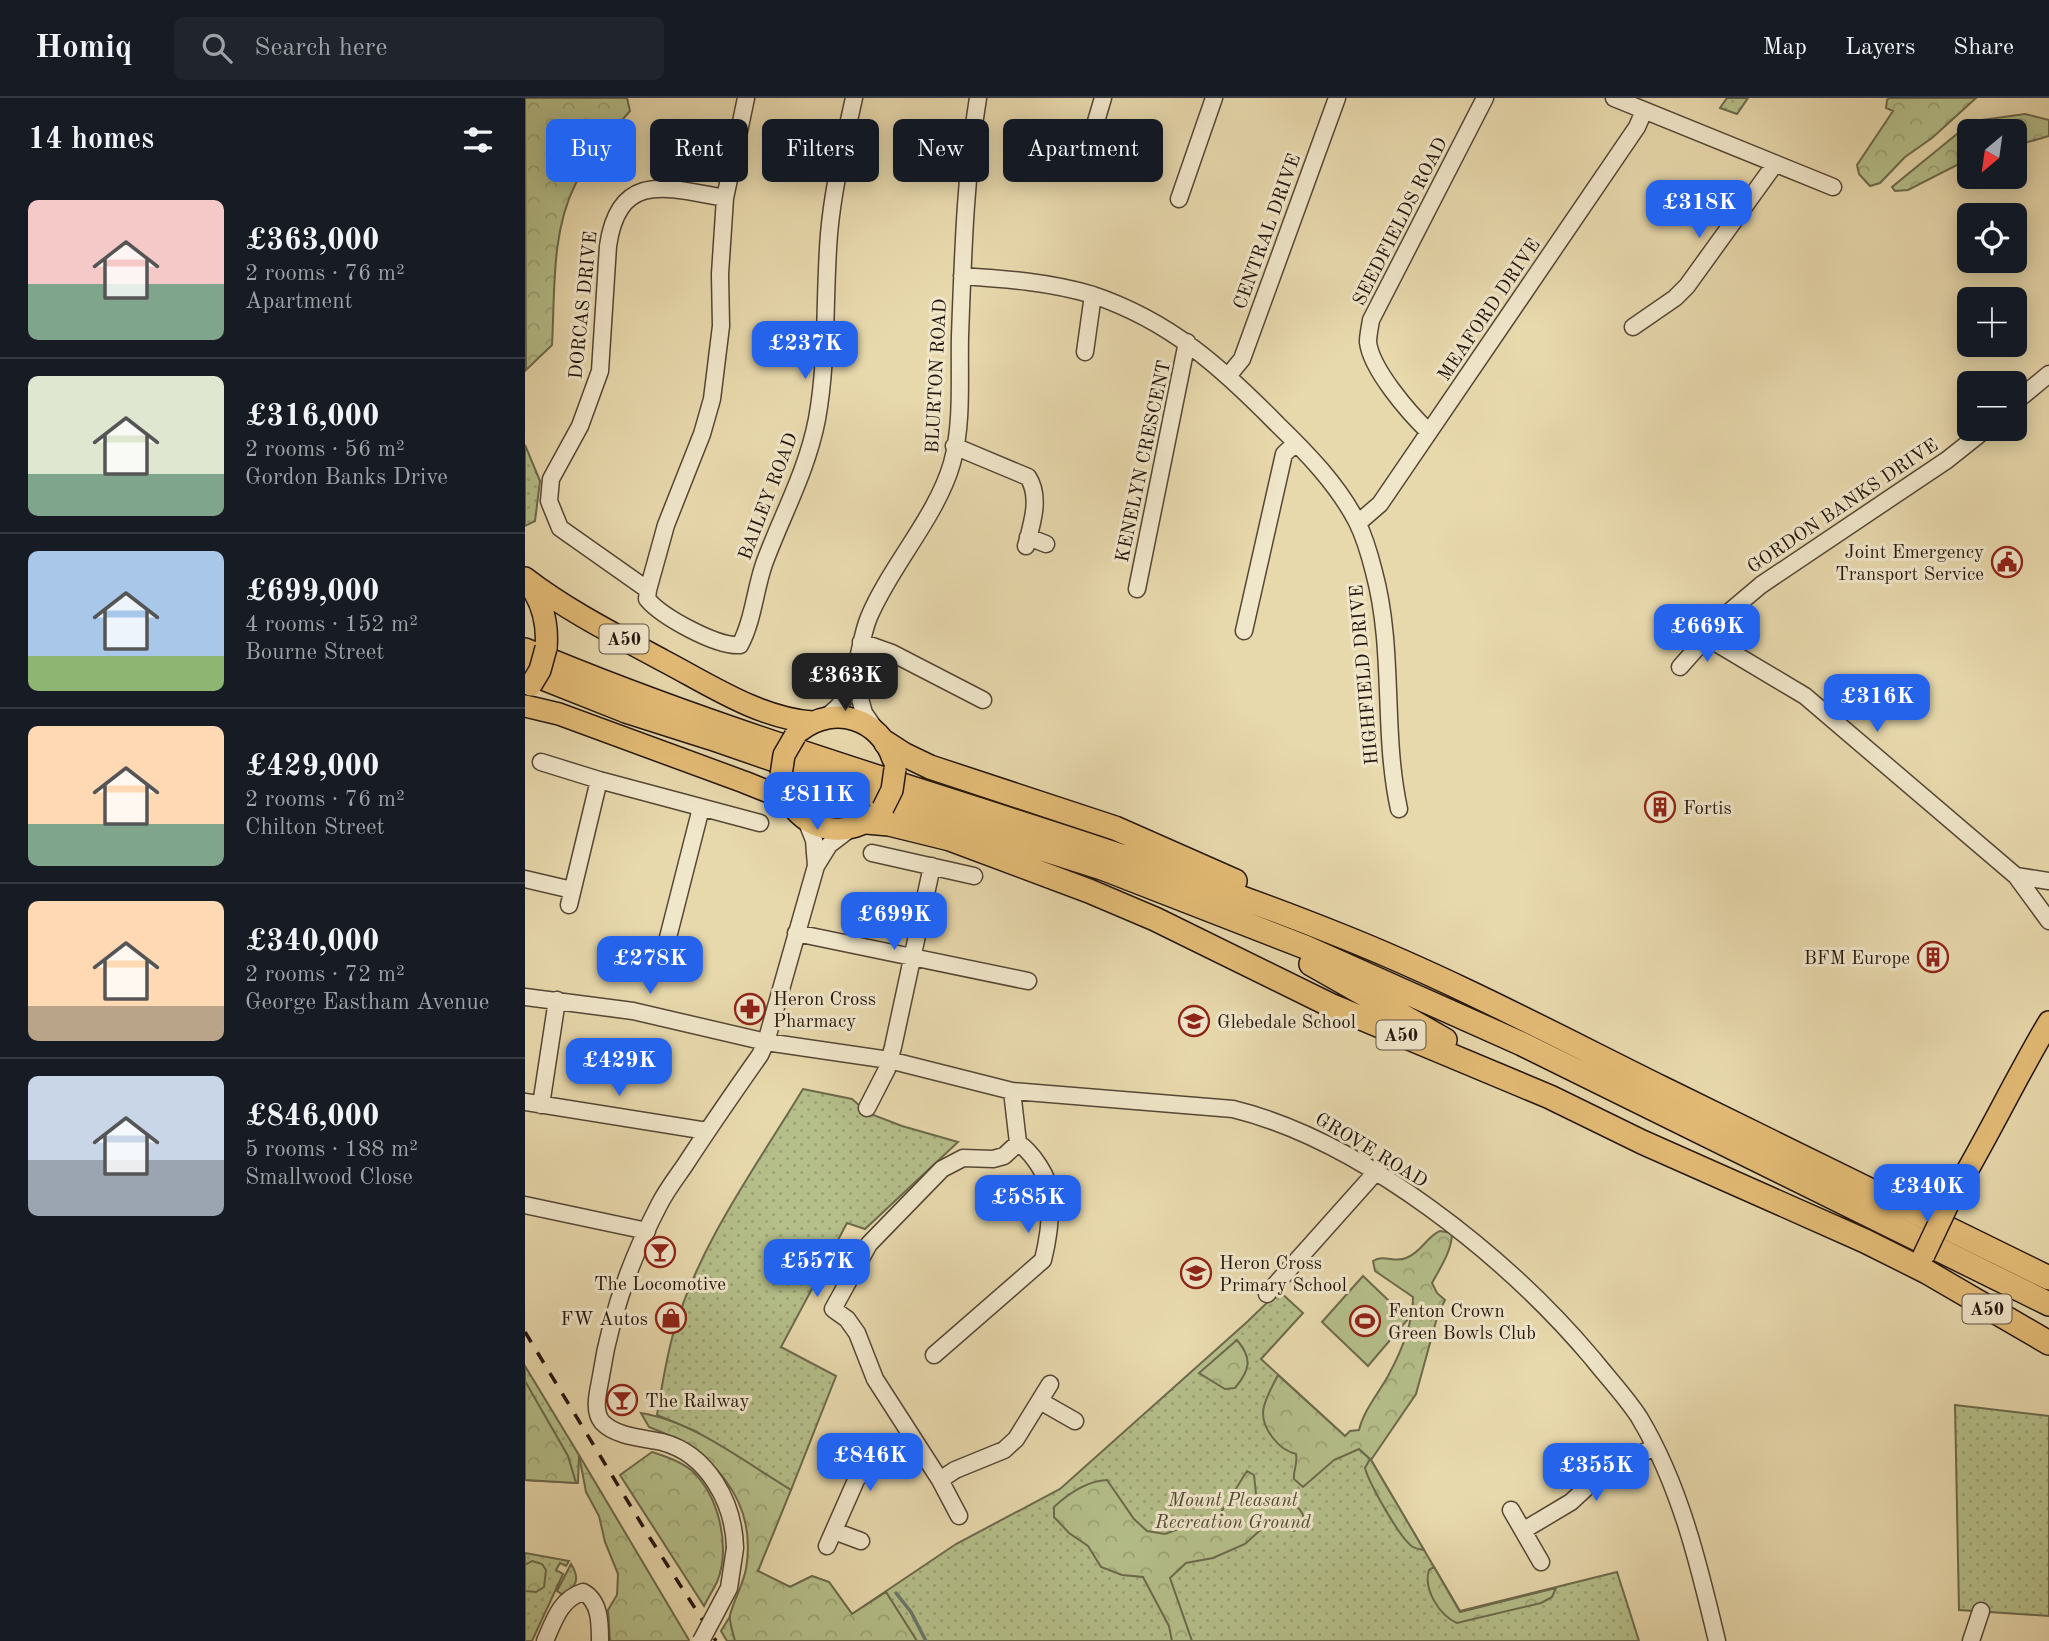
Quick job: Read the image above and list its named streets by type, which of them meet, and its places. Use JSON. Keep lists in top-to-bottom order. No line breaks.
{"streets":{"highway":["A50"],"street":["SEEDFIELDS ROAD","CENTRAL DRIVE","DORCAS DRIVE","MEAFORD DRIVE","BLURTON ROAD","KENELYN CRESCENT","BAILEY ROAD","GORDON BANKS DRIVE","HIGHFIELD DRIVE","GROVE ROAD"]},"crossings":[["SEEDFIELDS ROAD","MEAFORD DRIVE"],["CENTRAL DRIVE","HIGHFIELD DRIVE"],["DORCAS DRIVE","BAILEY ROAD"],["MEAFORD DRIVE","HIGHFIELD DRIVE"],["BLURTON ROAD","A50"],["BLURTON ROAD","HIGHFIELD DRIVE"],["KENELYN CRESCENT","HIGHFIELD DRIVE"]],"parks":["Mount Pleasant Recreation Ground"],"places":{"public building":["Joint Emergency Transport Service"],"building":["Fortis","BFM Europe"],"pharmacy":["Heron Cross Pharmacy"],"school or university":["Glebedale School","Heron Cross Primary School"],"bar":["The Locomotive","The Railway"],"shop":["FW Autos"],"sports":["Fenton Crown Green Bowls Club"]},"north":"bottom left","page":{"header":"Homiq","search":"Search here","nav":["Map","Layers","Share"],"heading":"14 homes","map_buttons":["+","−"],"chip":["Buy","Rent","Filters","New","Apartment"],"price":["£318K","£237K","£669K","£363K","£316K","£811K","£699K","£278K","£429K","£340K","£585K","£557K","£846K","£355K"],"list":[{"name":"£363,000","note":"2 rooms · 76 m² · Apartment"},{"name":"£316,000","note":"2 rooms · 56 m² · Gordon Banks Drive"},{"name":"£699,000","note":"4 rooms · 152 m² · Bourne Street"},{"name":"£429,000","note":"2 rooms · 76 m² · Chilton Street"},{"name":"£340,000","note":"2 rooms · 72 m² · George Eastham Avenue"},{"name":"£846,000","note":"5 rooms · 188 m² · Smallwood Close"}]}}
